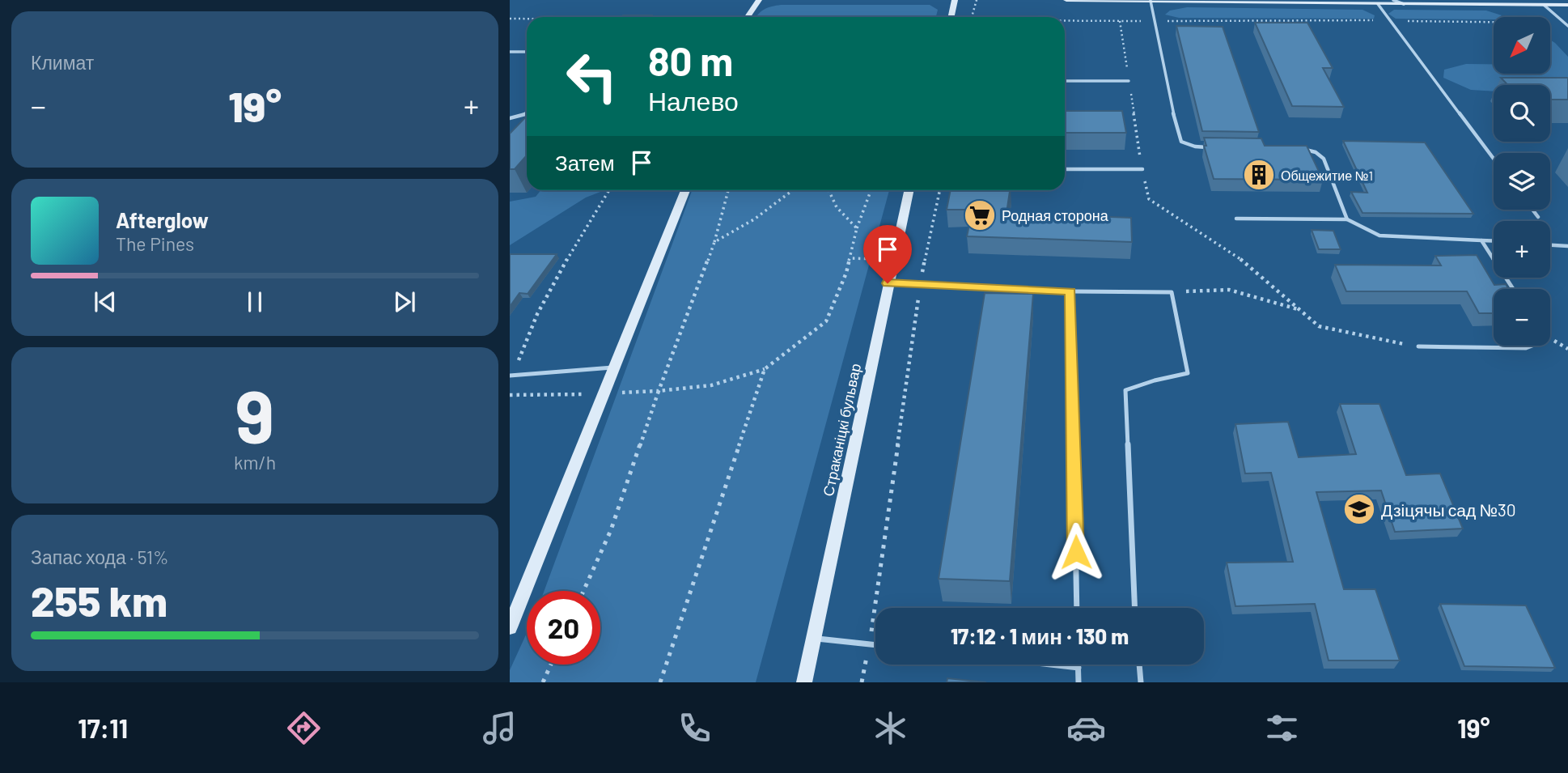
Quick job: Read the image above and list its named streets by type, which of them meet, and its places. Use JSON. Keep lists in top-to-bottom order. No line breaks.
{"streets":{"street":["Страканіцкі бульвар"]},"places":{"building":["Общежитие №1"],"supermarket":["Родная сторона"],"school or university":["Дзіцячы сад №30"]},"north":"bottom left","page":{"tile":["Климат",["9","km/h"],["Запас хода · 51%","255 km"]],"map_buttons":["+","−"],"turn":["80 m","Налево"],"heat":["−","19°","+"],"then":"Затем","song":["Afterglow","The Pines"],"limit":"20","trip":"17:12 · 1 мин · 130 m","tabs":["17:11","19°"]}}
